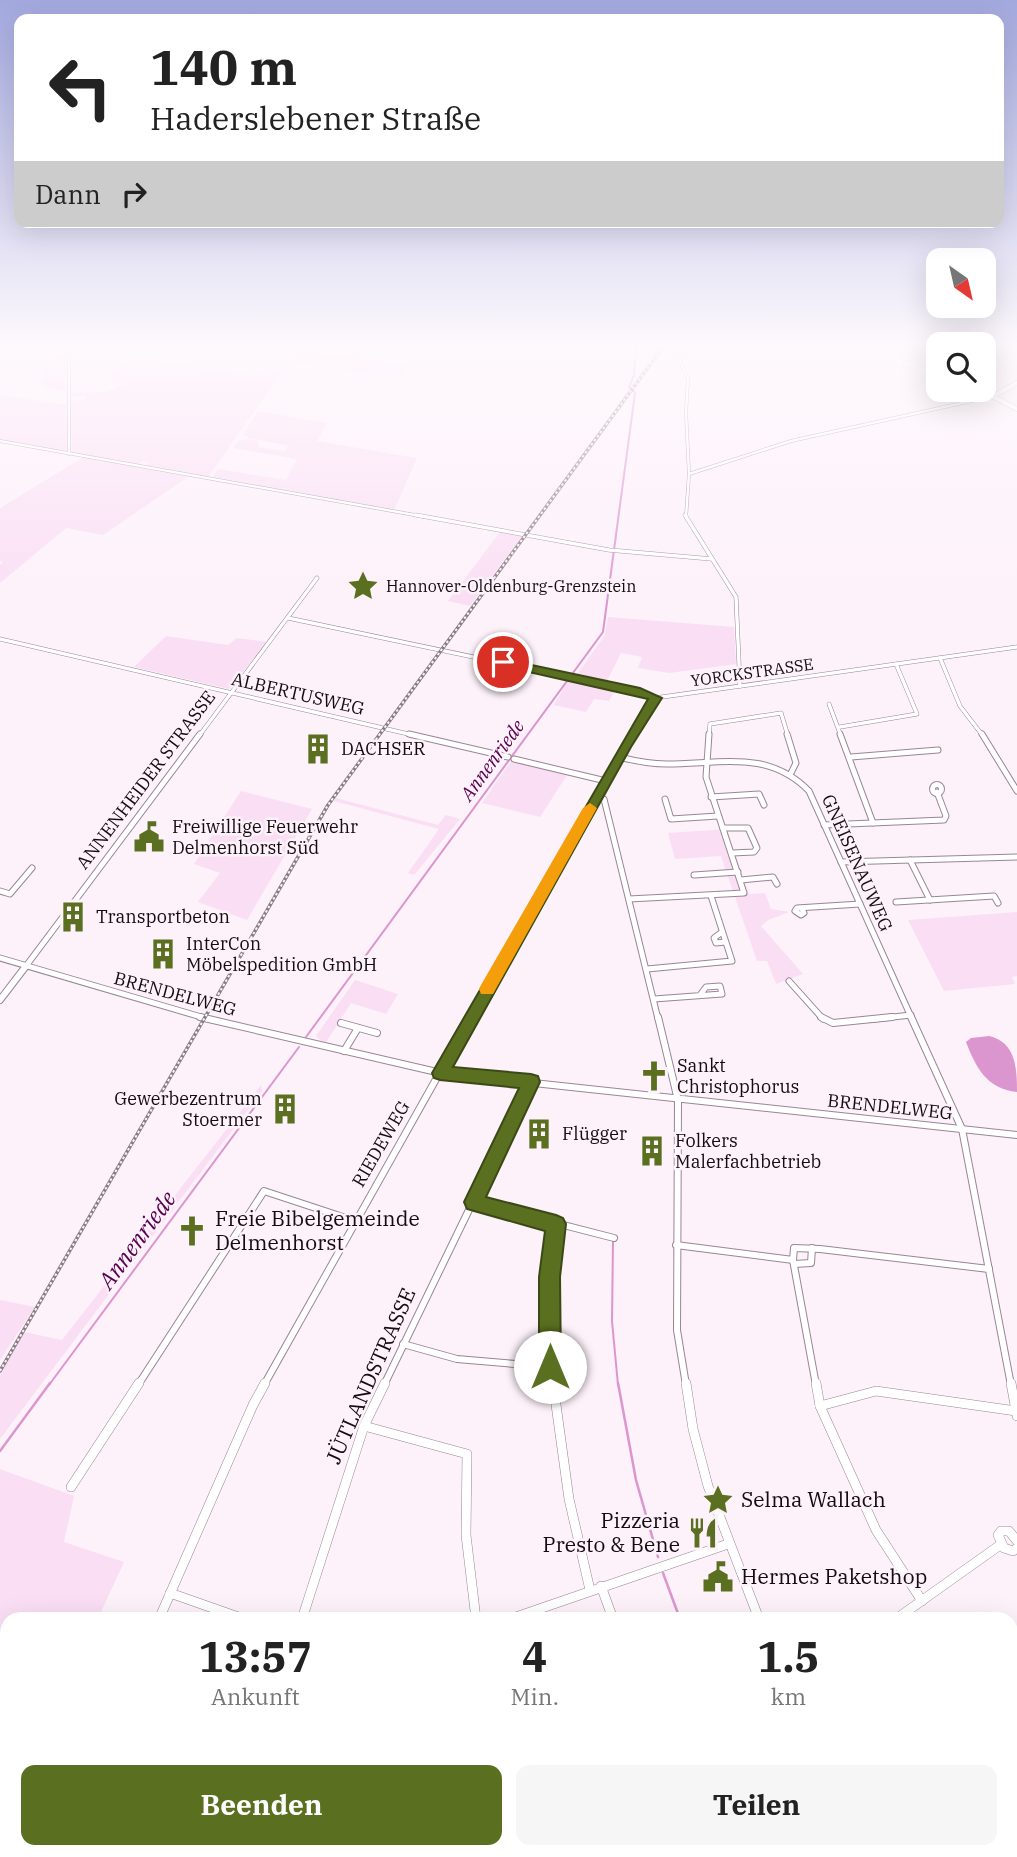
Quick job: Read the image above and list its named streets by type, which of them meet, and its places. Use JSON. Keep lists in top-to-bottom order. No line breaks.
{"streets":{"street":["YORCKSTRASSE","ALBERTUSWEG","ANNENHEIDER STRASSE","GNEISENAUWEG","BRENDELWEG","RIEDEWEG","JÜTLANDSTRASSE"]},"crossings":[["YORCKSTRASSE","ANNENHEIDER STRASSE"],["YORCKSTRASSE","RIEDEWEG"],["ALBERTUSWEG","ANNENHEIDER STRASSE"],["ALBERTUSWEG","RIEDEWEG"],["ANNENHEIDER STRASSE","BRENDELWEG"],["GNEISENAUWEG","BRENDELWEG"],["BRENDELWEG","RIEDEWEG"],["BRENDELWEG","JÜTLANDSTRASSE"]],"water":["Annenriede"],"places":{"place":["Hannover-Oldenburg-Grenzstein","Selma Wallach"],"building":["DACHSER","Transportbeton","InterCon Möbelspedition GmbH","Gewerbezentrum Stoermer","Flügger","Folkers Malerfachbetrieb"],"public building":["Freiwillige Feuerwehr Delmenhorst Süd","Hermes Paketshop"],"church":["Sankt Christophorus","Freie Bibelgemeinde Delmenhorst"],"restaurant":["Pizzeria Presto & Bene"]},"north":"bottom right","page":{"turn":["140 m","Haderslebener Straße"],"then":"Dann","eta":["13:57","Ankunft","4","Min.","1.5","km"],"buttons":["Beenden","Teilen"]}}
